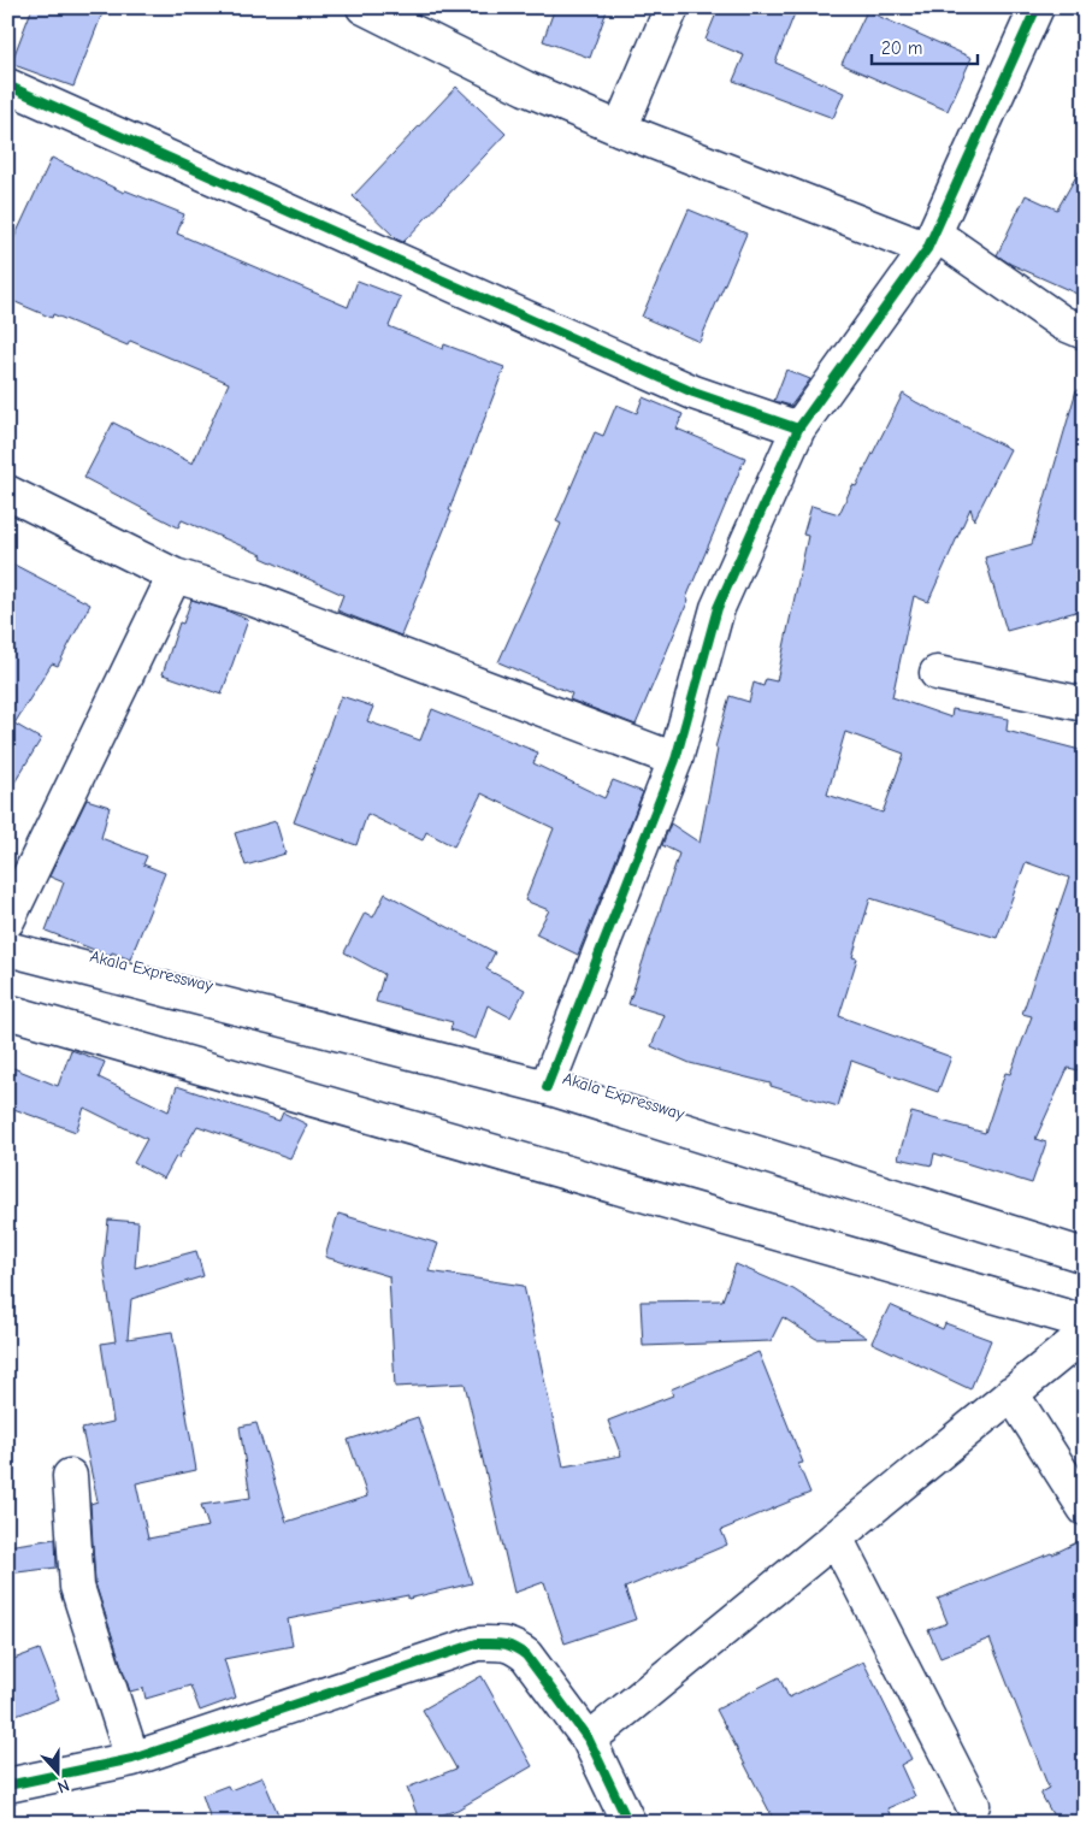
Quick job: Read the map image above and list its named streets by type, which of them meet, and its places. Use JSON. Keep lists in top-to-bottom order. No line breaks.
{"streets":{"street":["Akala Expressway"]},"scale_bar":"20 m","north":"bottom"}
